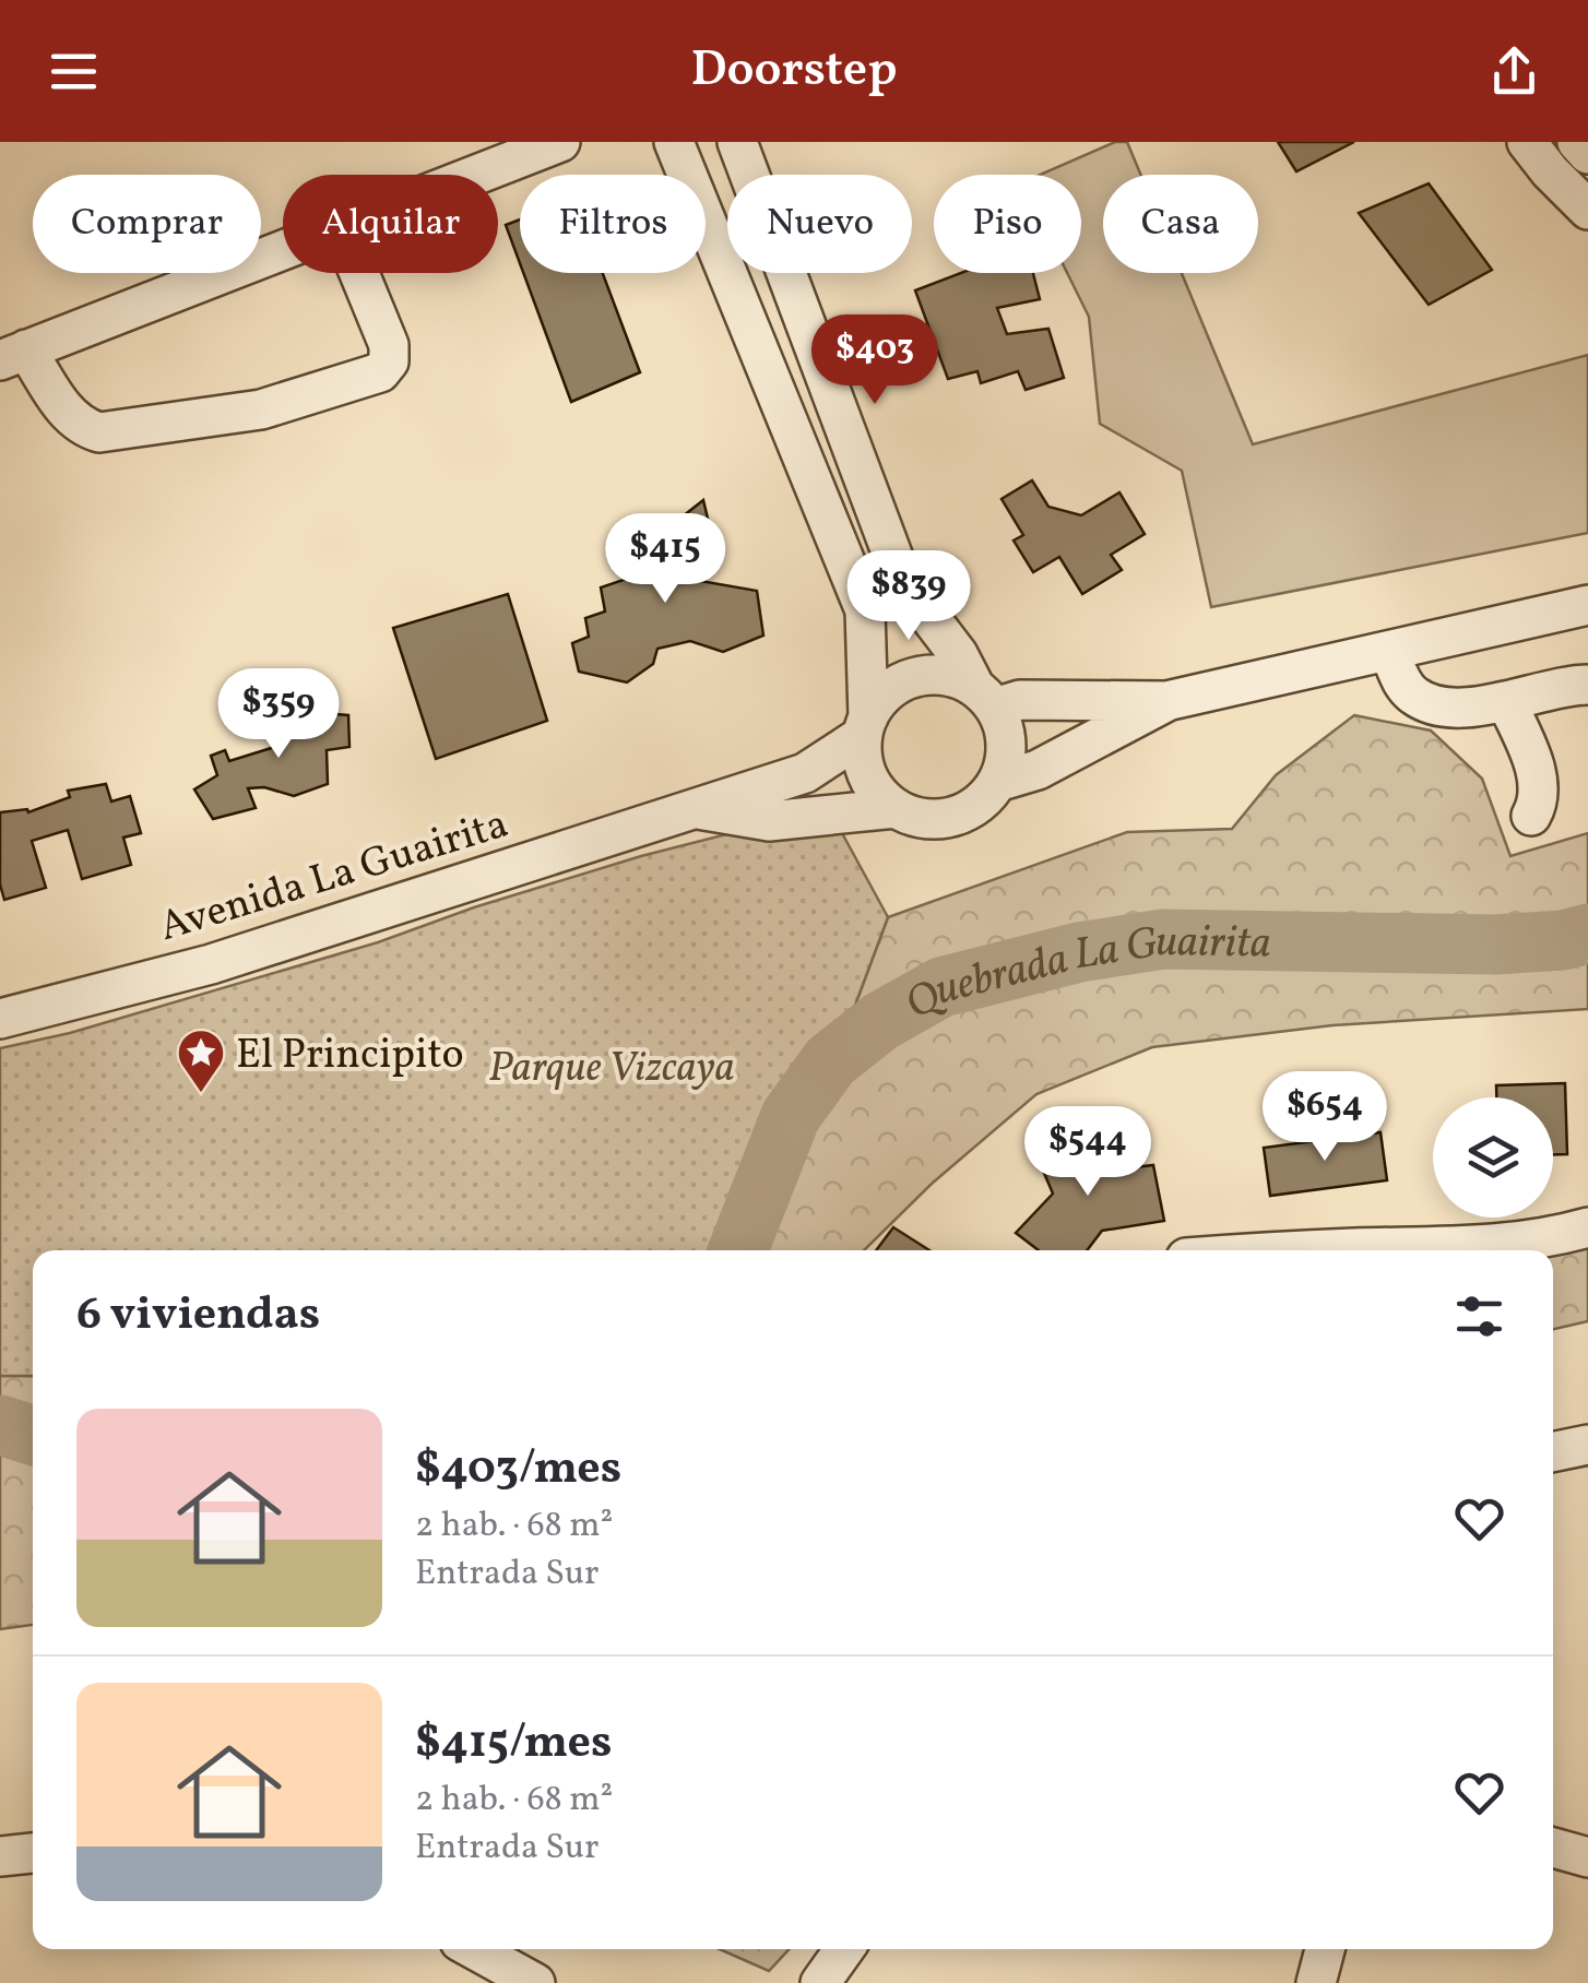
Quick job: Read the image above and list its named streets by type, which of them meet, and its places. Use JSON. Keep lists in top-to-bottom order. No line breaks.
{"streets":{"street":["Avenida La Guairita"]},"water":["Quebrada La Guairita"],"parks":["Parque Vizcaya"],"places":{"place":["El Principito"]},"page":{"header":"Doorstep","chip":["Comprar","Alquilar","Filtros","Nuevo","Piso","Casa"],"price":["$403","$415","$839","$359","$654","$544"],"heading":"6 viviendas","list":[{"name":"$403/mes","note":"2 hab. · 68 m² · Entrada Sur"},{"name":"$415/mes","note":"2 hab. · 68 m² · Entrada Sur"}]}}
